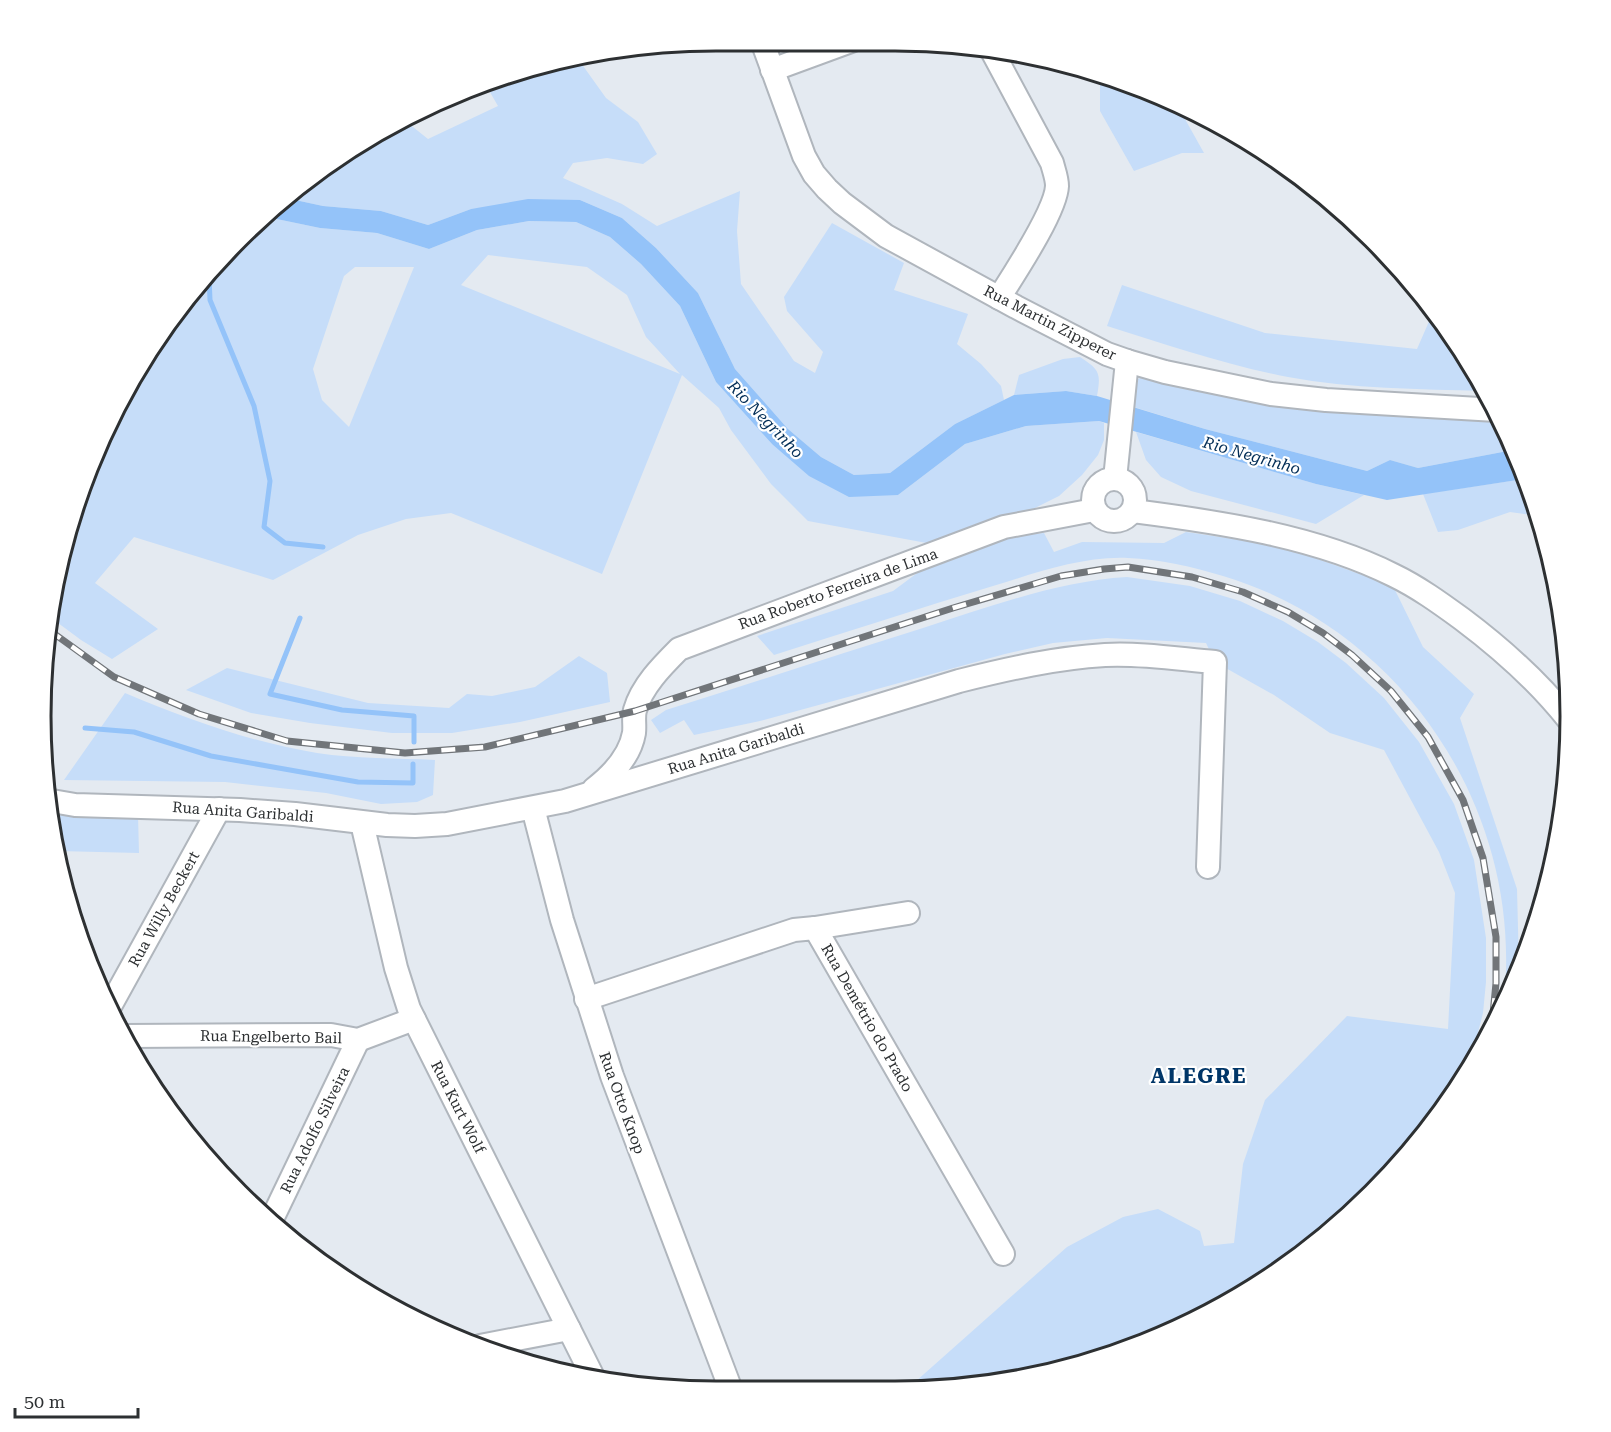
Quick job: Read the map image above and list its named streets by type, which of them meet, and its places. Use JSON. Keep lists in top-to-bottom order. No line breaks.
{"streets":{"street":["Rua Martin Zipperer","Rua Roberto Ferreira de Lima","Rua Anita Garibaldi","Rua Willy Beckert","Rua Demétrio do Prado","Rua Engelberto Bail","Rua Otto Knop","Rua Kurt Wolf","Rua Adolfo Silveira"]},"crossings":[["Rua Roberto Ferreira de Lima","Rua Anita Garibaldi"],["Rua Anita Garibaldi","Rua Willy Beckert"],["Rua Anita Garibaldi","Rua Otto Knop"],["Rua Anita Garibaldi","Rua Kurt Wolf"],["Rua Demétrio do Prado","Rua Otto Knop"],["Rua Engelberto Bail","Rua Kurt Wolf"],["Rua Engelberto Bail","Rua Adolfo Silveira"]],"districts":["ALEGRE"],"water":["Rio Negrinho"],"scale_bar":"50 m"}
